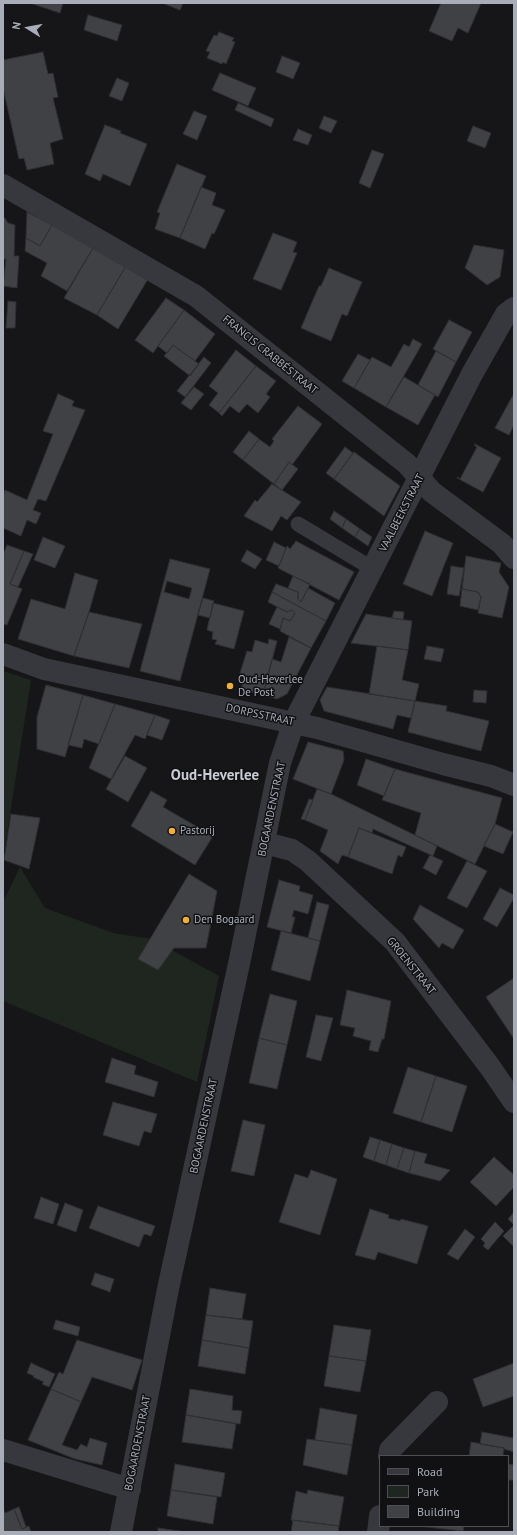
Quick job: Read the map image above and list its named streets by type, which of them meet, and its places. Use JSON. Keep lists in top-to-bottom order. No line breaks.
{"streets":{"street":["FRANCIS CRABBÉSTRAAT","VAALBEEKSTRAAT","DORPSSTRAAT","BOGAARDENSTRAAT","GROENSTRAAT"]},"crossings":[["FRANCIS CRABBÉSTRAAT","VAALBEEKSTRAAT"],["VAALBEEKSTRAAT","DORPSSTRAAT"],["VAALBEEKSTRAAT","BOGAARDENSTRAAT"],["DORPSSTRAAT","BOGAARDENSTRAAT"],["BOGAARDENSTRAAT","GROENSTRAAT"]],"districts":["Oud-Heverlee"],"places":["Oud-Heverlee De Post","Pastorij","Den Bogaard"],"legend":["Road","Park","Building"],"north":"left"}
